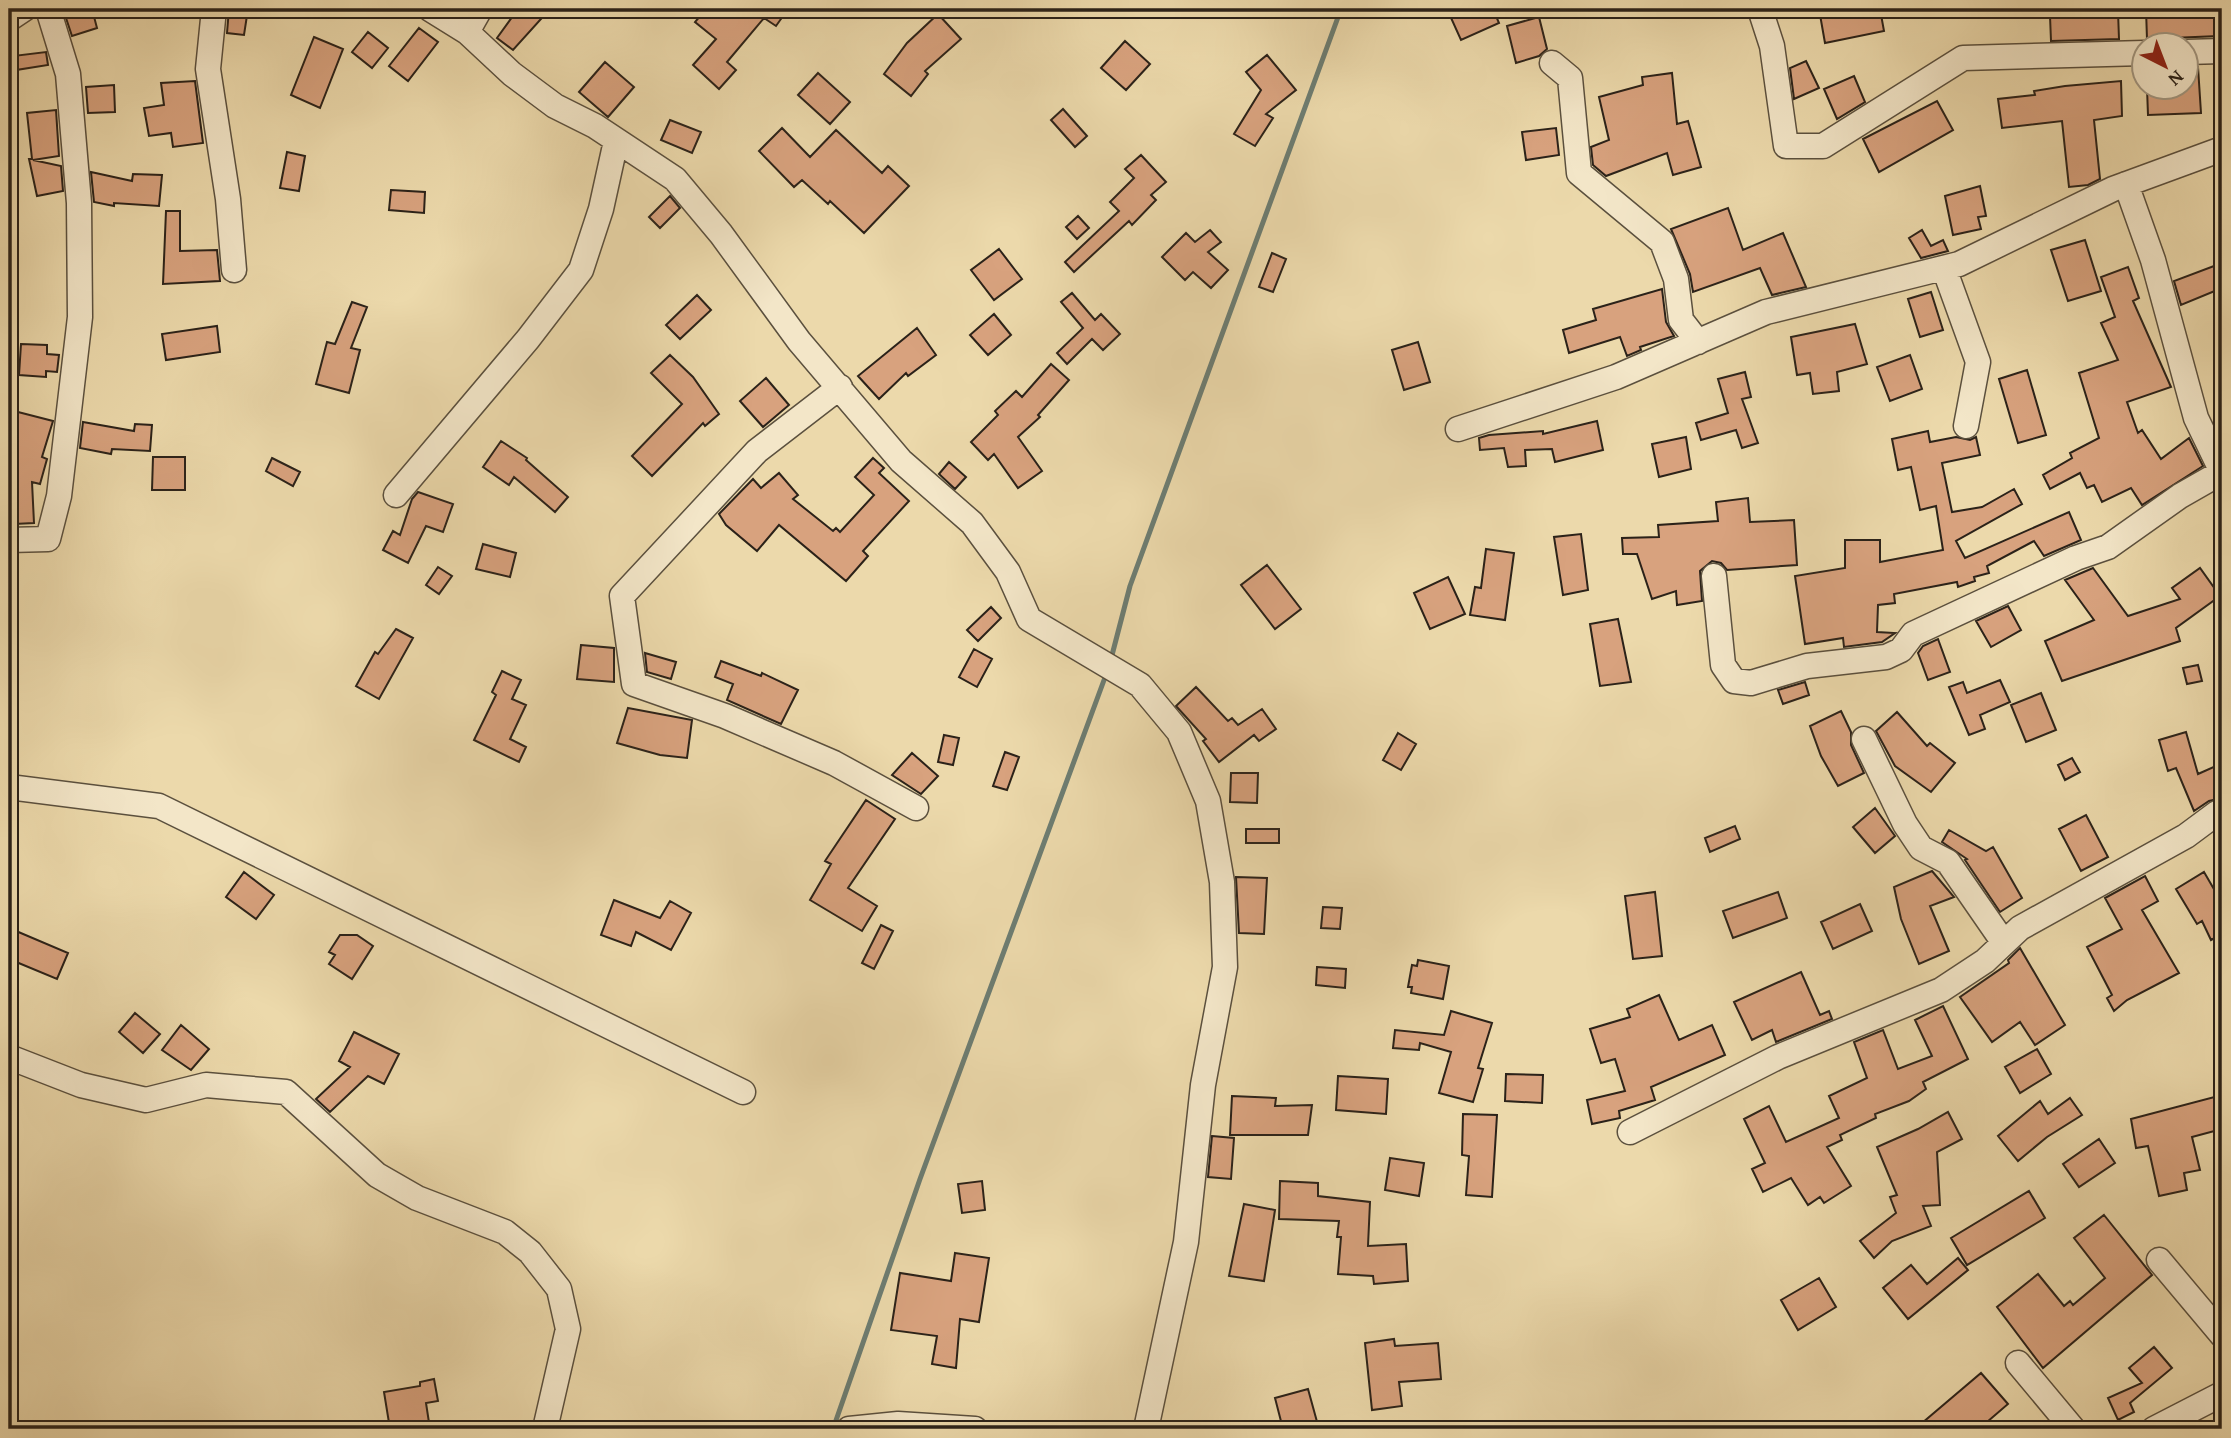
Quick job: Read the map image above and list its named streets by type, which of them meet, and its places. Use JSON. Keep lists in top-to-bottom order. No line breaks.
{"north":"bottom right"}
